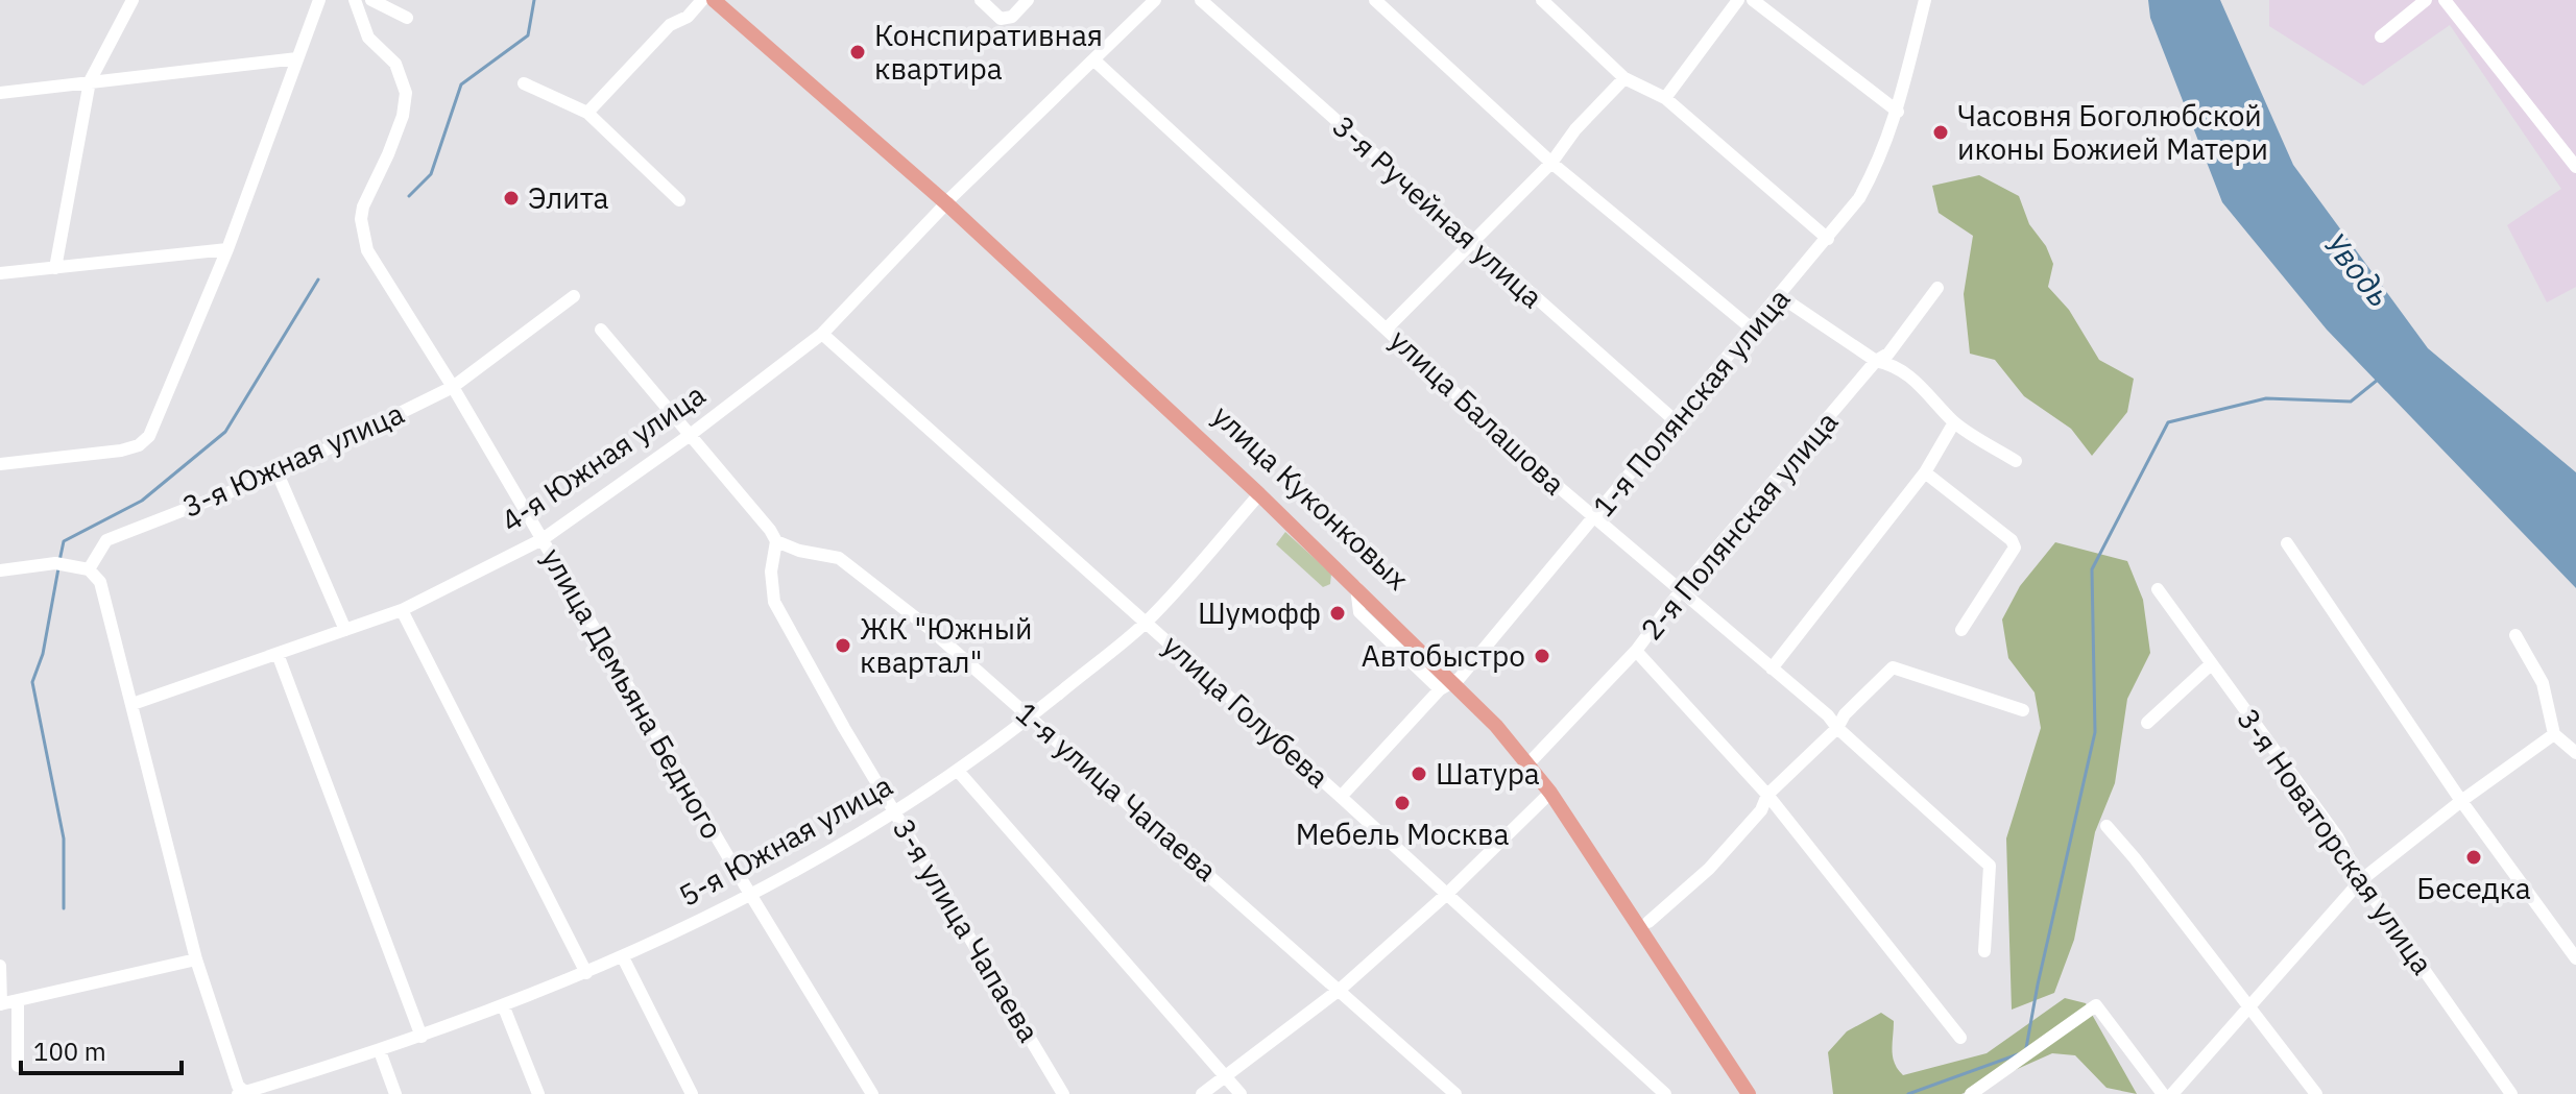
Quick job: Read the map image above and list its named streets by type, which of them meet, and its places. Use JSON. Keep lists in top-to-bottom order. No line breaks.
{"streets":{"main road":["улица Куконковых"],"street":["3-я Ручейная улица","1-я Полянская улица","улица Балашова","4-я Южная улица","3-я Южная улица","2-я Полянская улица","улица Демьяна Бедного","улица Голубева","1-я улица Чапаева","5-я Южная улица","3-я Новаторская улица","3-я улица Чапаева"]},"crossings":[["3-я Ручейная улица","1-я Полянская улица"],["1-я Полянская улица","улица Балашова"],["1-я Полянская улица","улица Куконковых"],["улица Балашова","4-я Южная улица"],["улица Балашова","2-я Полянская улица"],["4-я Южная улица","улица Куконковых"],["4-я Южная улица","улица Демьяна Бедного"],["4-я Южная улица","улица Голубева"],["3-я Южная улица","улица Демьяна Бедного"],["улица Куконковых","2-я Полянская улица"],["улица Куконковых","5-я Южная улица"],["улица Демьяна Бедного","5-я Южная улица"],["улица Голубева","5-я Южная улица"],["1-я улица Чапаева","5-я Южная улица"],["1-я улица Чапаева","3-я улица Чапаева"],["5-я Южная улица","3-я улица Чапаева"]],"water":["Уводь"],"places":["Конспиративная квартира","Часовня Боголюбской иконы Божией Матери","Элита","Шумофф","ЖК \"Южный квартал\"","Автобыстро","Шатура","Мебель Москва","Беседка"],"scale_bar":"100 m"}
